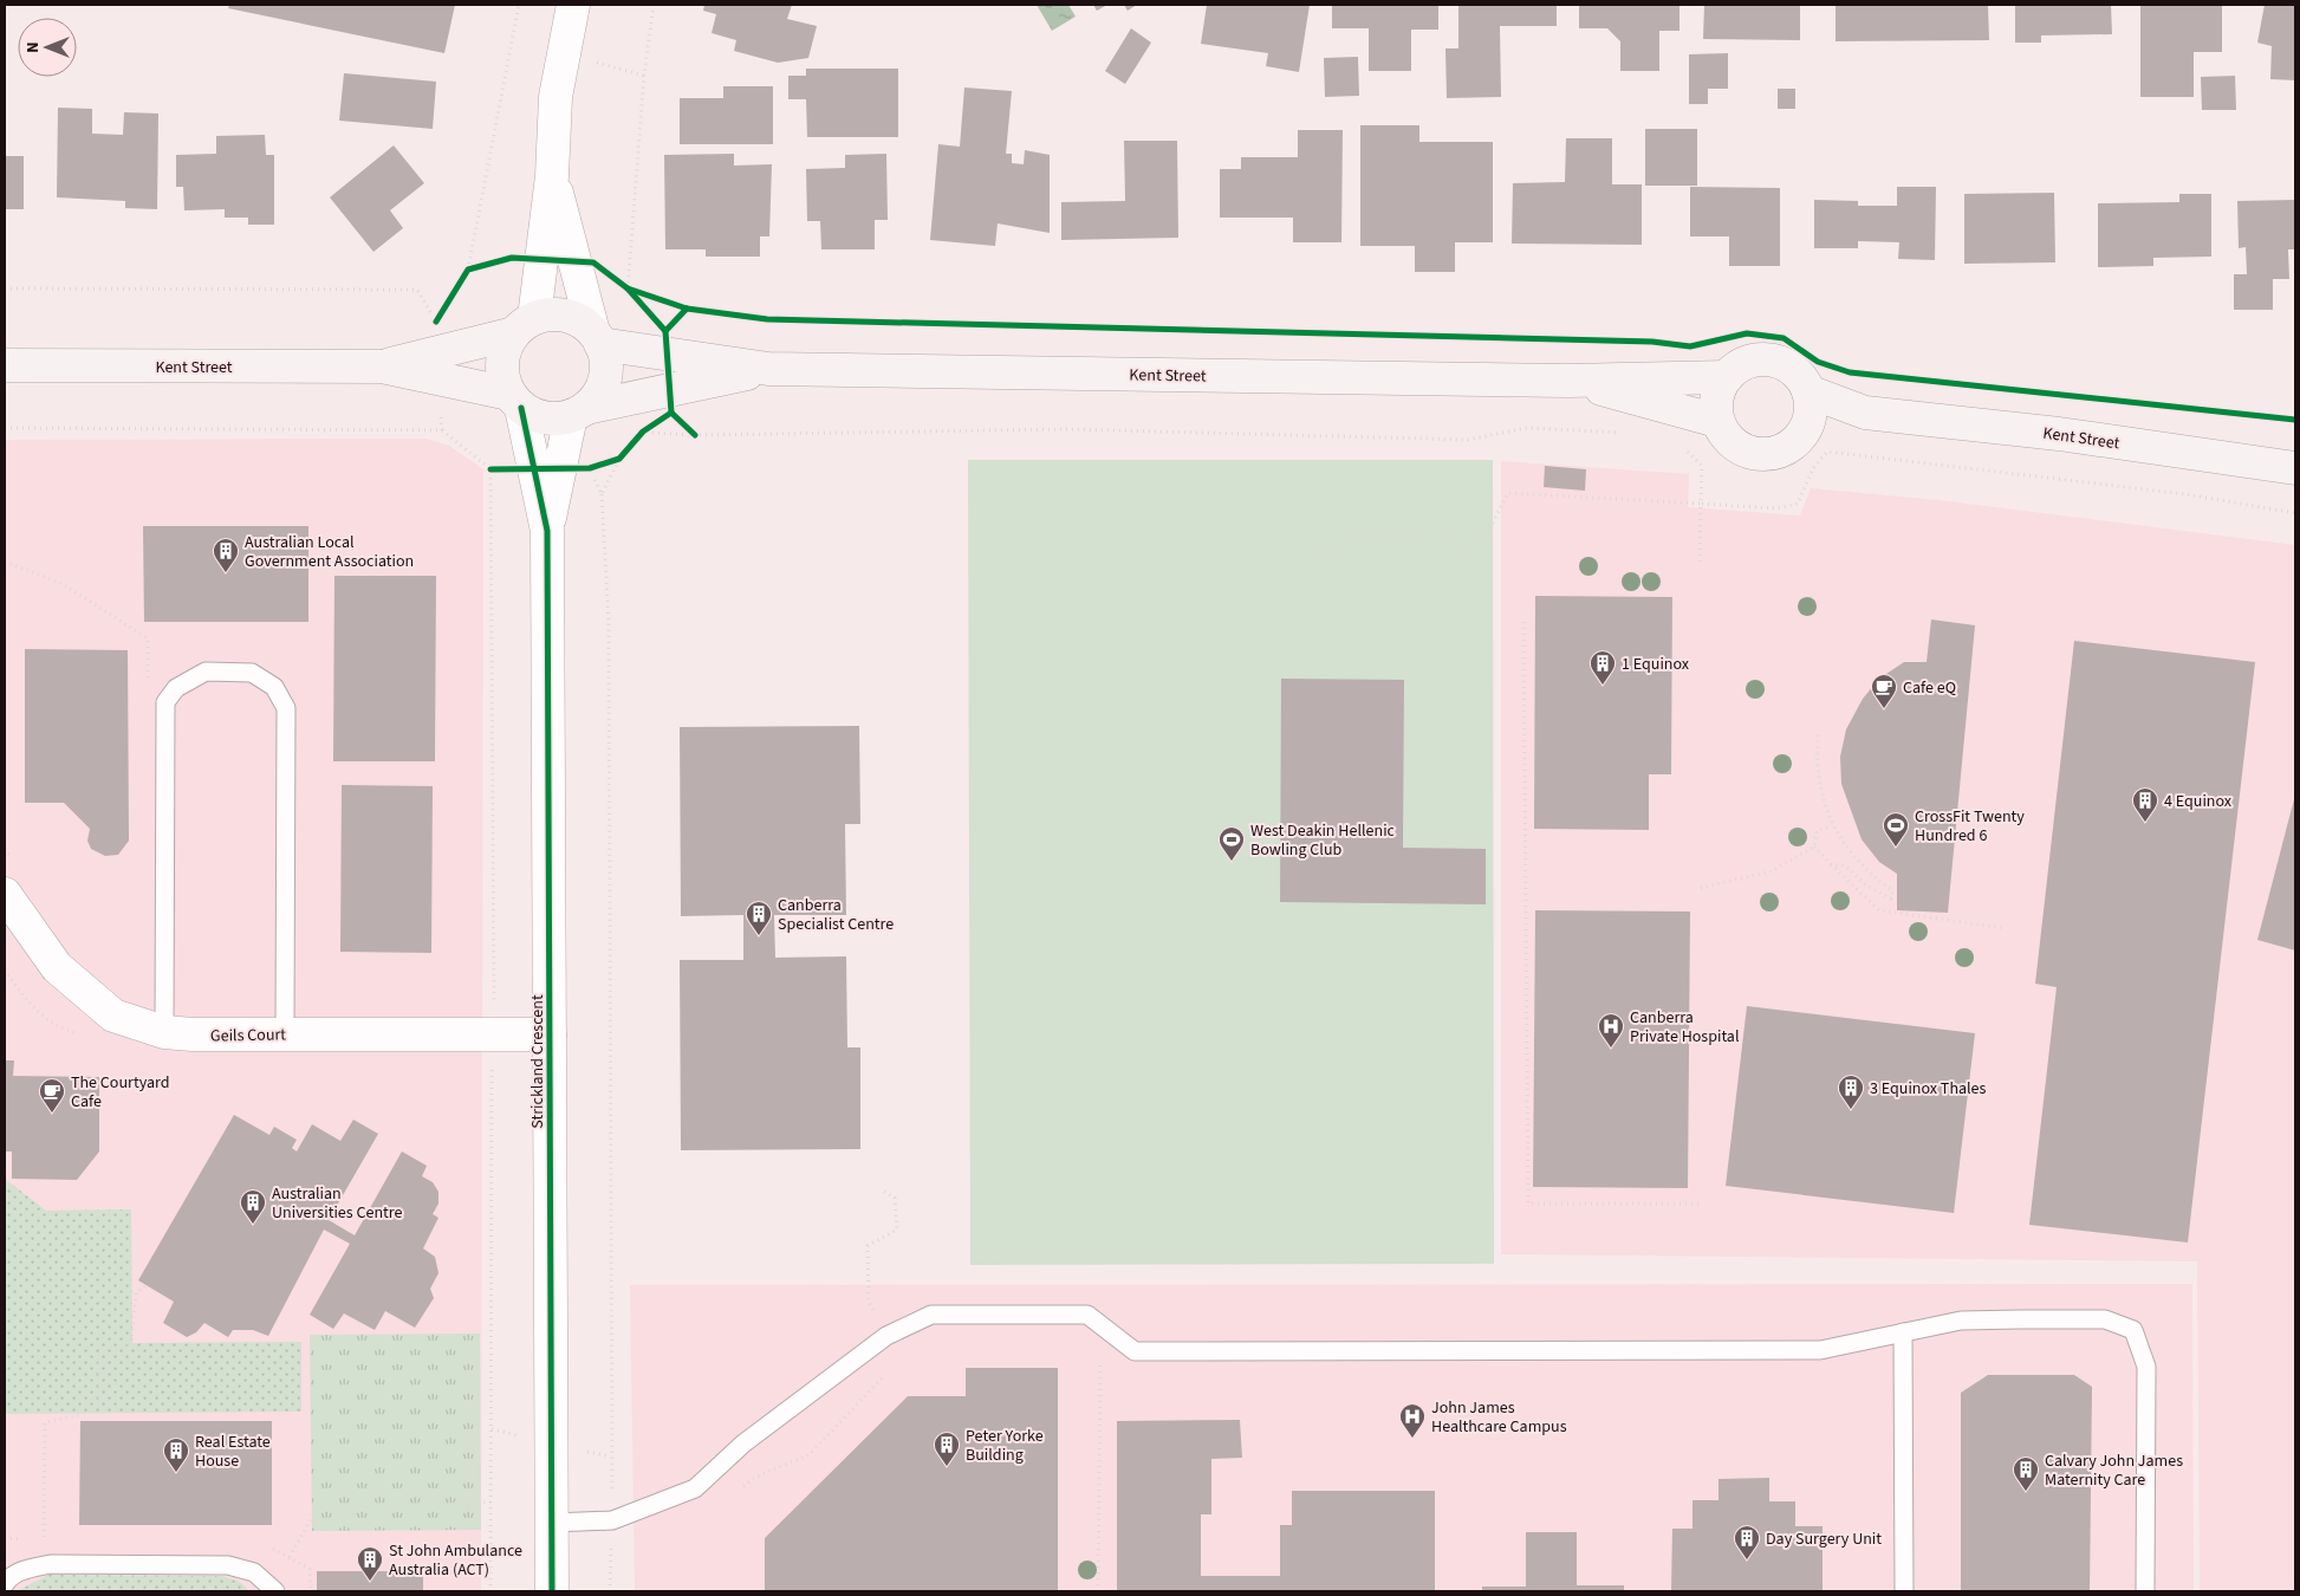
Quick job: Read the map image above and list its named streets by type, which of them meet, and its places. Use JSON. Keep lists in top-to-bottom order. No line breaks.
{"streets":{"main road":["Kent Street"],"street":["Geils Court","Strickland Crescent"]},"crossings":[["Kent Street","Strickland Crescent"],["Geils Court","Strickland Crescent"]],"places":{"building":["Australian Local Government Association","1 Equinox","4 Equinox","Canberra Specialist Centre","3 Equinox Thales","Australian Universities Centre","Peter Yorke Building","Real Estate House","Calvary John James Maternity Care","Day Surgery Unit","St John Ambulance Australia (ACT)"],"cafe":["Cafe eQ","The Courtyard Cafe"],"sports":["CrossFit Twenty Hundred 6","West Deakin Hellenic Bowling Club"],"hospital":["Canberra Private Hospital","John James Healthcare Campus"]},"north":"left"}
